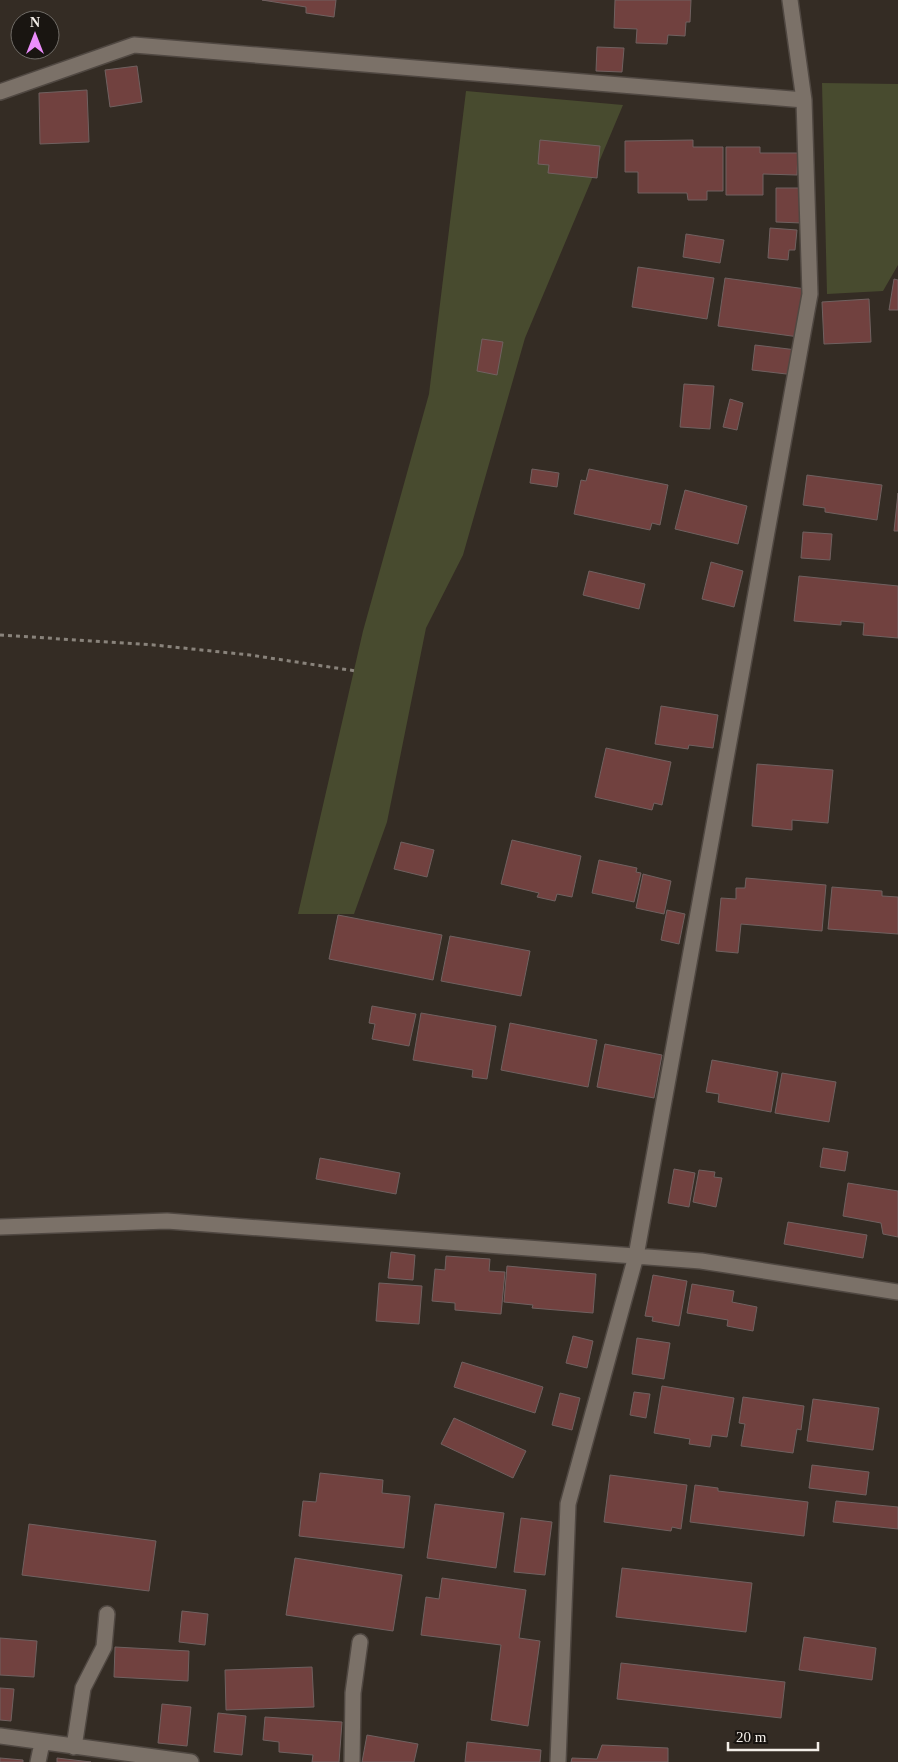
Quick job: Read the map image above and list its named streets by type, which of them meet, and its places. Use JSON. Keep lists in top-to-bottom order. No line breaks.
{"scale_bar":"20 m","north":"top"}
